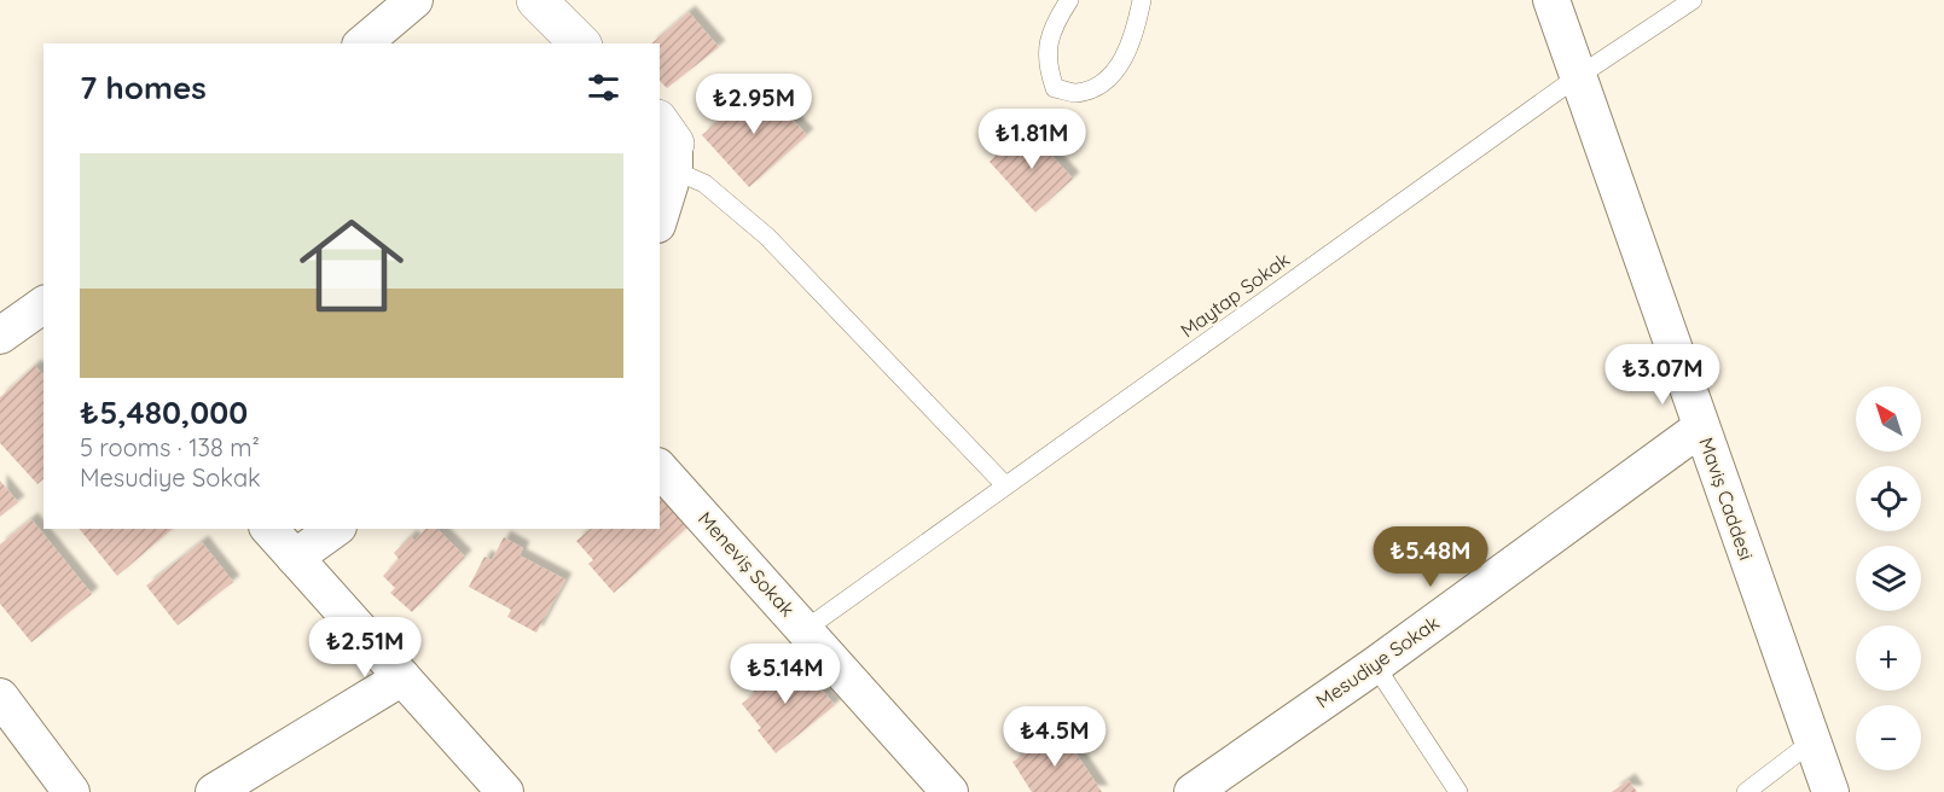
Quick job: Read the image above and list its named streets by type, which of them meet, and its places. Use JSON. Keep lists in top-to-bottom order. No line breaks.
{"streets":{"street":["Maviş Caddesi","Meneviş Sokak","Mesudiye Sokak"],"lane":["Maytap Sokak"]},"crossings":[["Maytap Sokak","Maviş Caddesi"],["Maytap Sokak","Meneviş Sokak"],["Maviş Caddesi","Mesudiye Sokak"]],"north":"top left","page":{"heading":"7 homes","price":["₺2.95M","₺1.81M","₺3.07M","₺5.48M","₺2.51M","₺5.14M","₺4.5M"],"list":[{"name":"₺5,480,000","note":"5 rooms · 138 m² · Mesudiye Sokak"}],"map_buttons":["+","−"]}}
